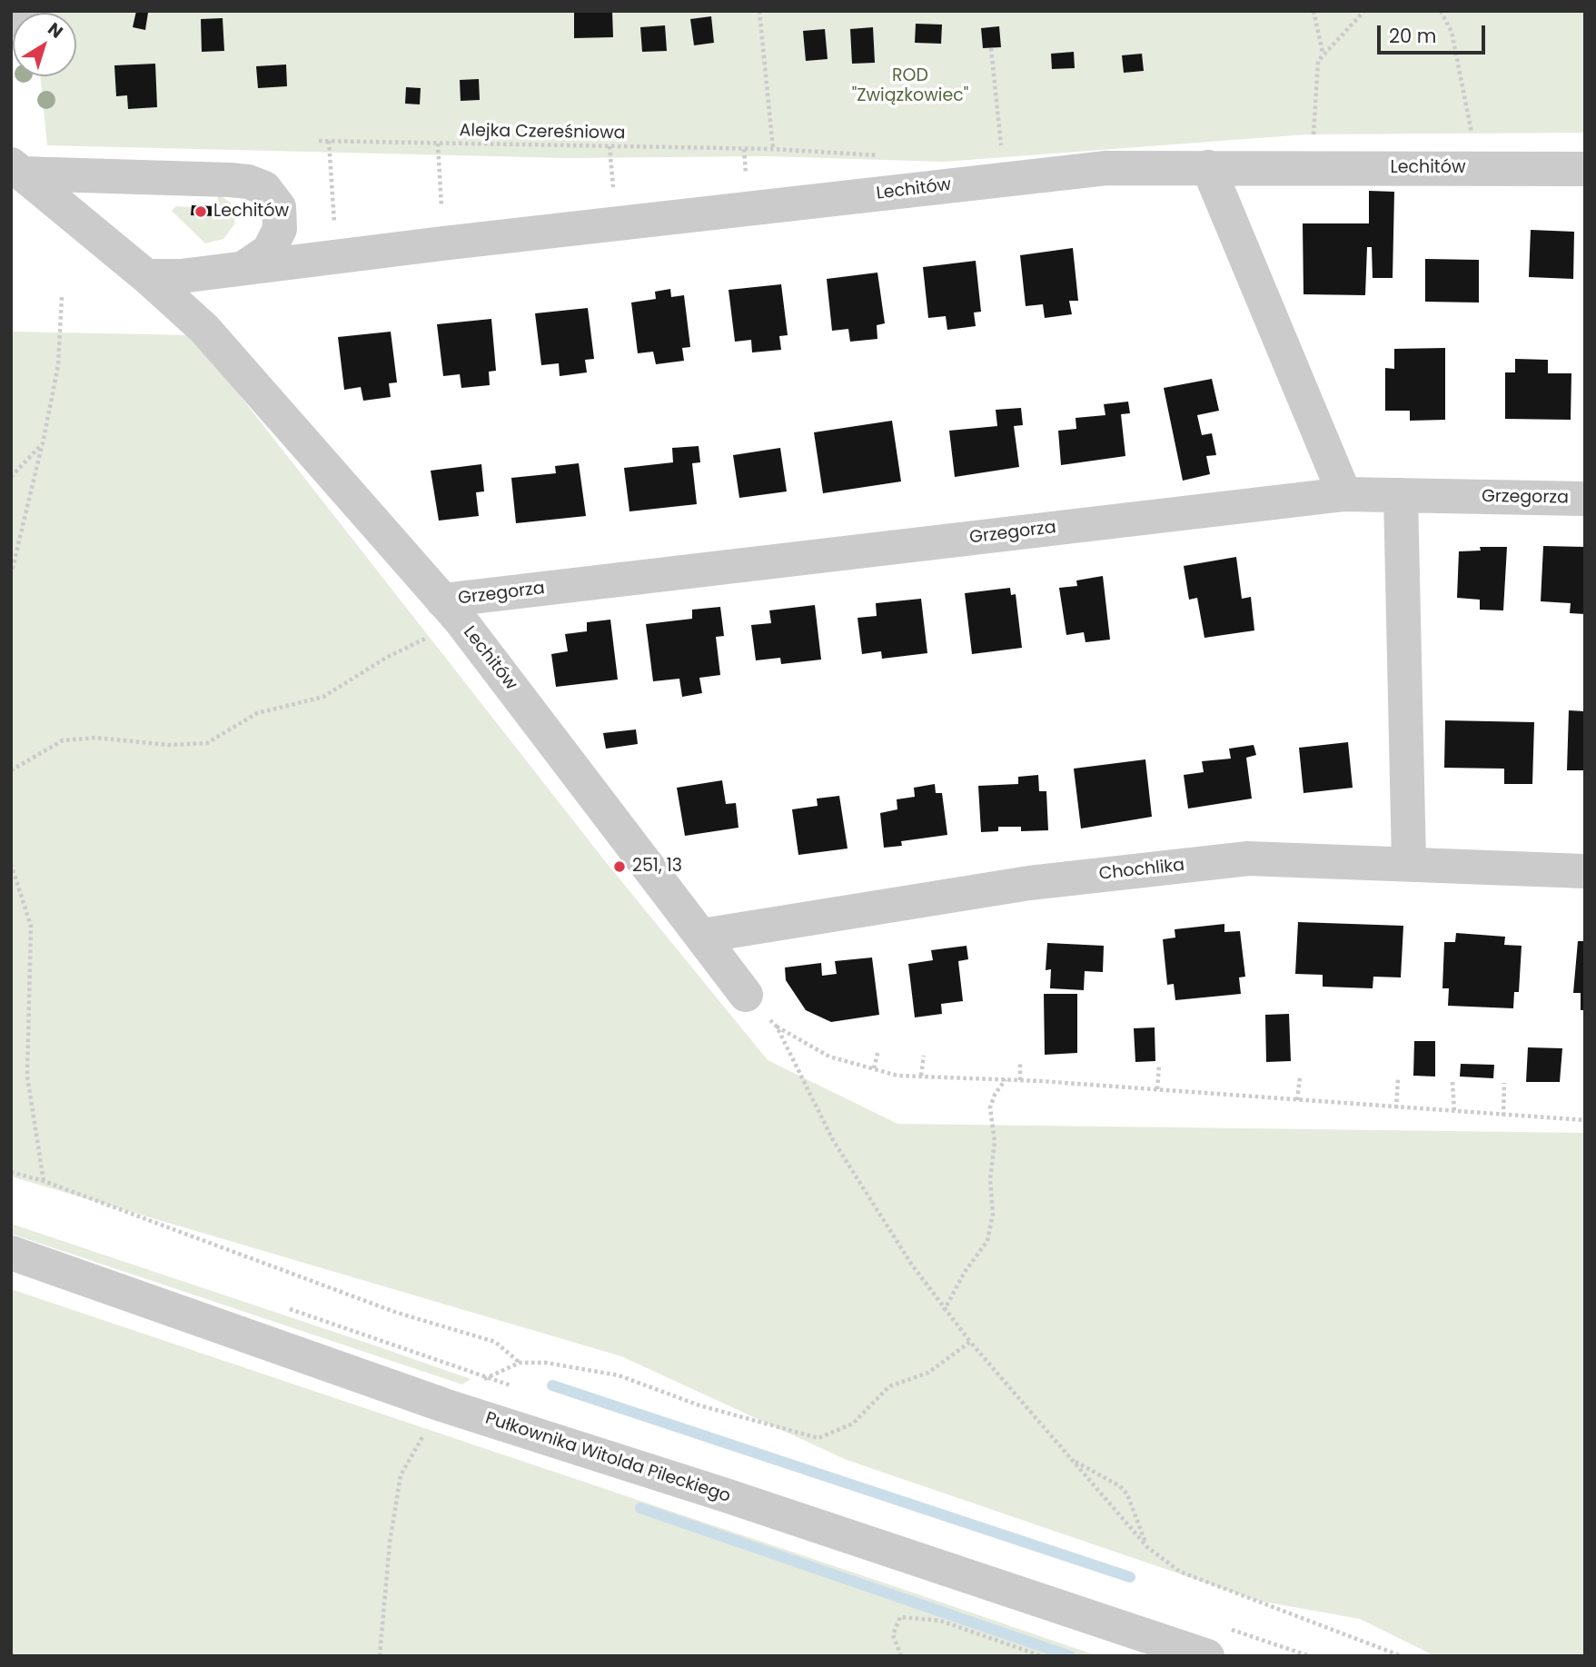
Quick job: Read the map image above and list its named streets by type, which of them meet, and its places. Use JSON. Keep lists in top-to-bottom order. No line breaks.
{"streets":{"street":["Lechitów","Grzegorza","Chochlika","Pułkownika Witolda Pileckiego"],"path":["Alejka Czereśniowa"]},"crossings":[["Lechitów","Grzegorza"],["Lechitów","Chochlika"]],"parks":["ROD \"Związkowiec\""],"places":["Lechitów","251, 13"],"scale_bar":"20 m","north":"top right"}
